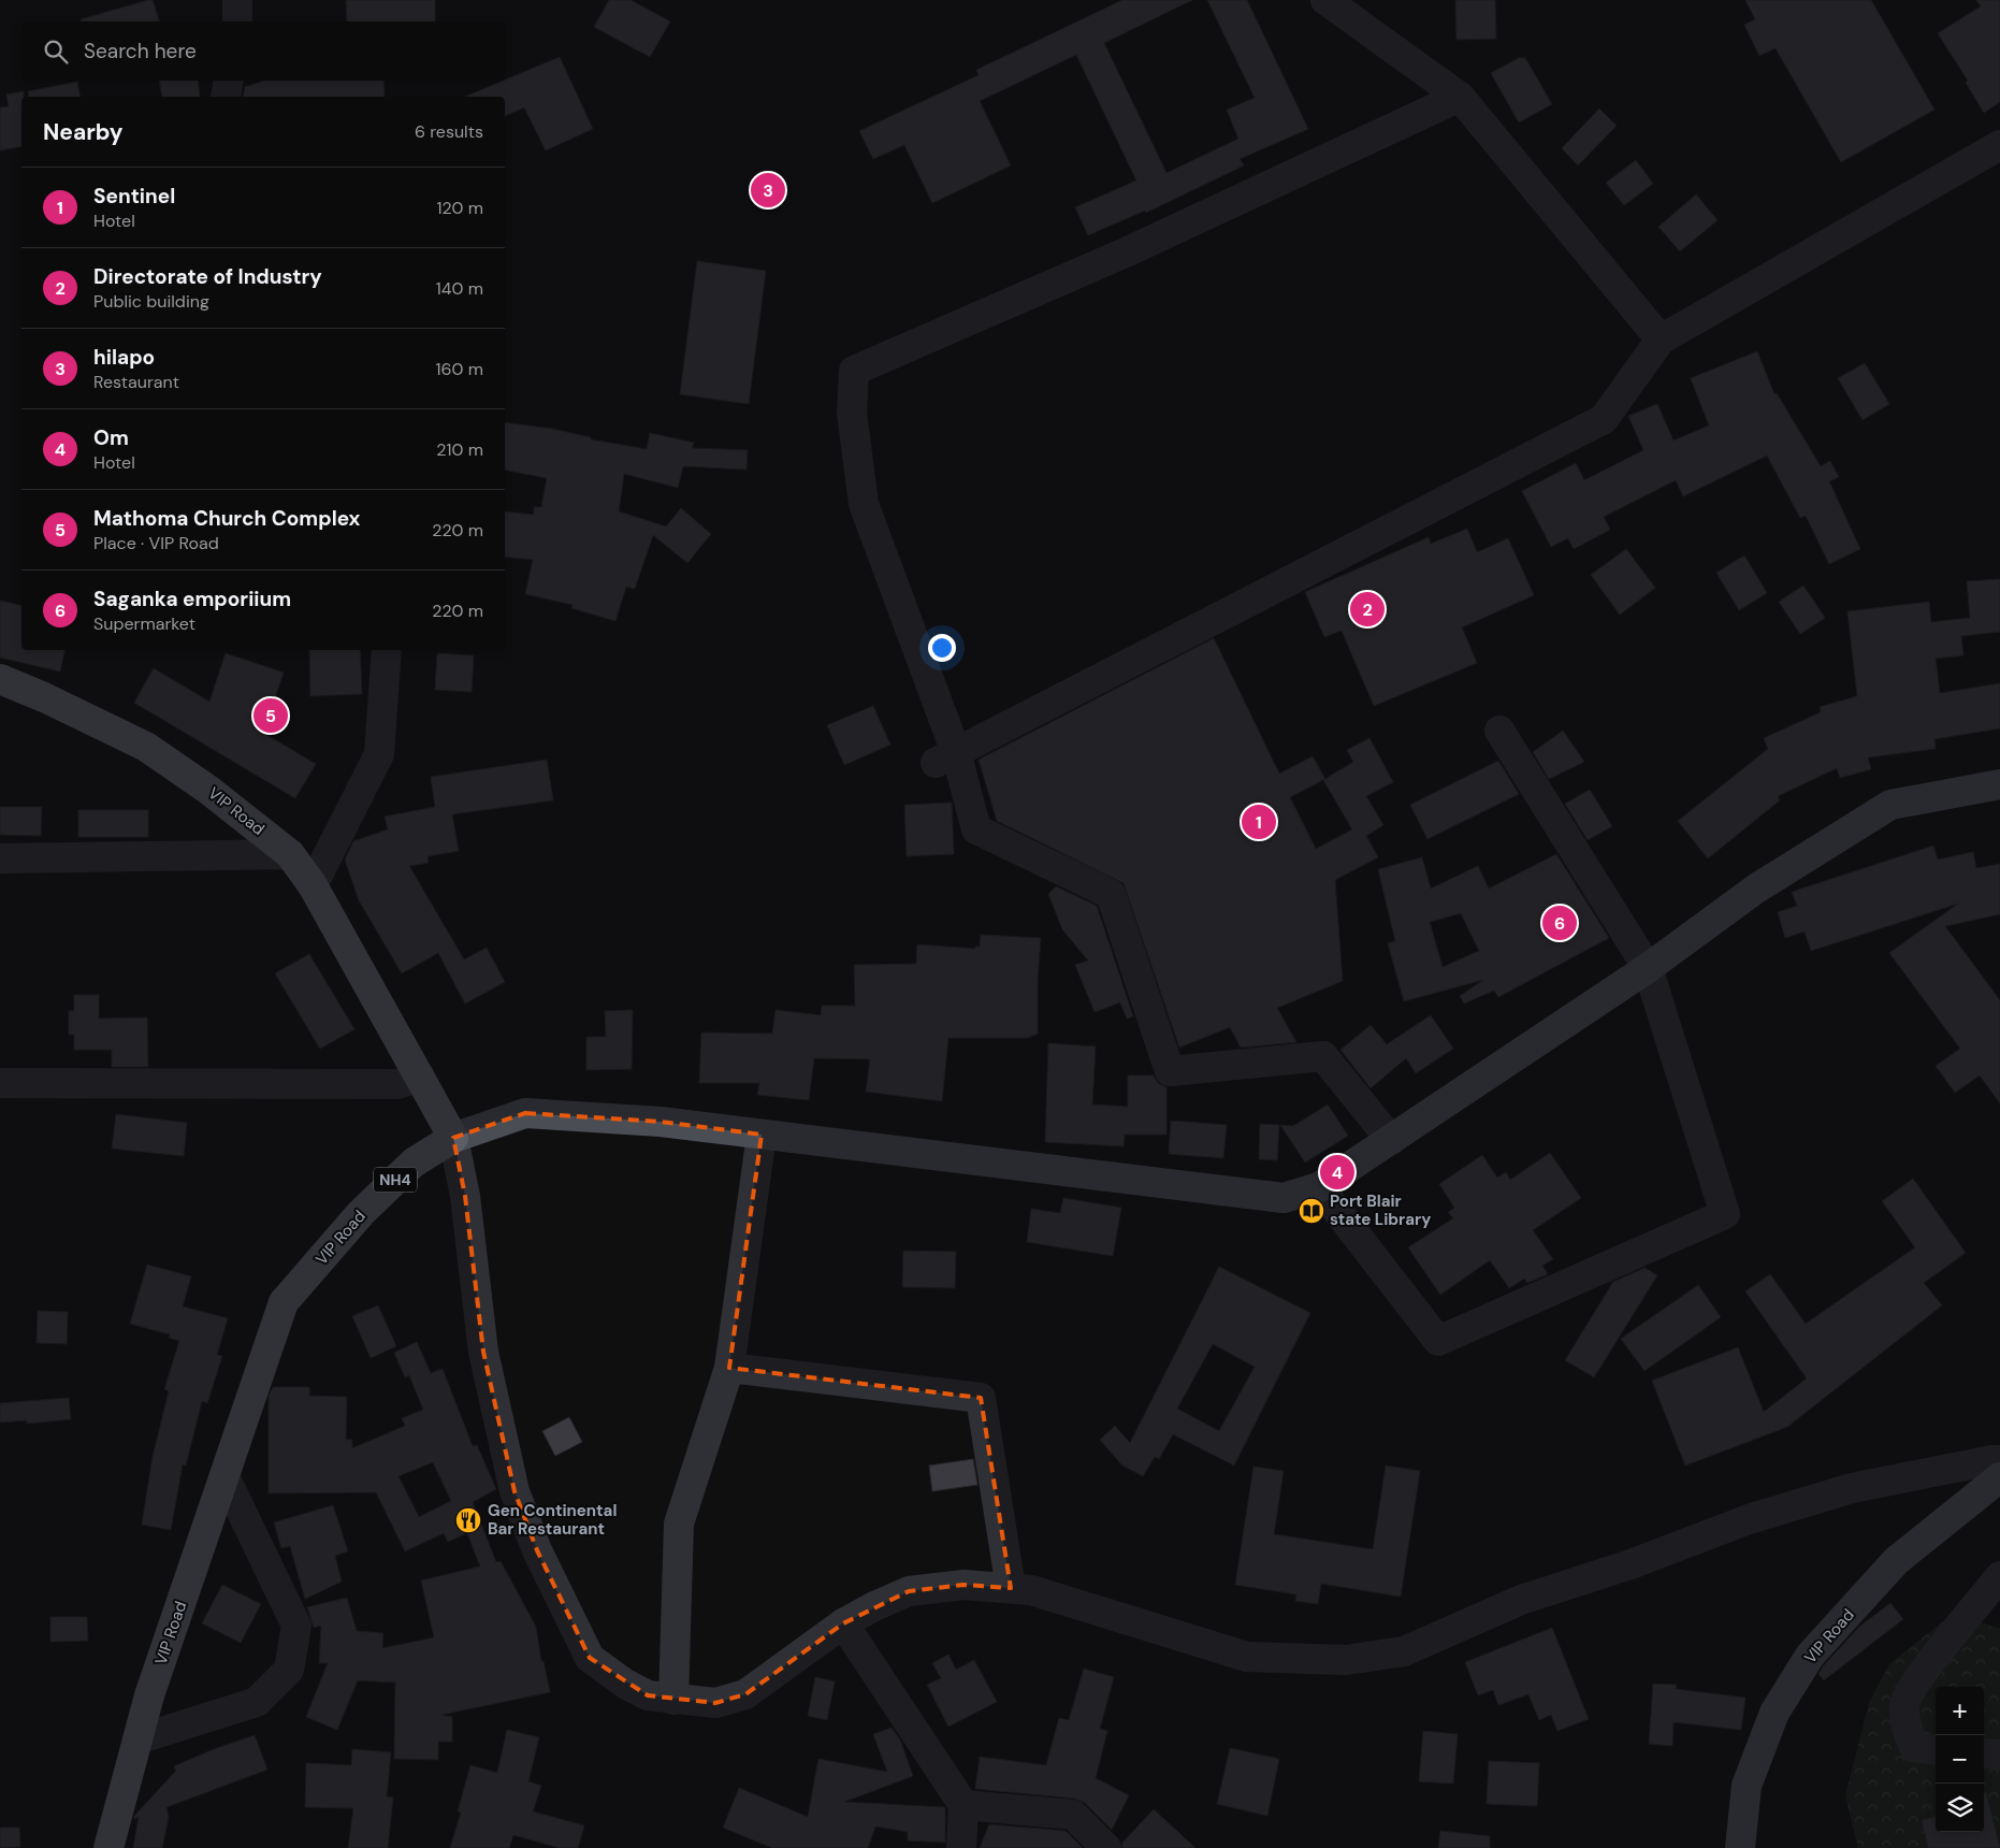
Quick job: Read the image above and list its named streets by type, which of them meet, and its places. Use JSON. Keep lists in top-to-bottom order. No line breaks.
{"streets":{"highway":["VIP Road","NH4"]},"places":{"library":["Port Blair state Library"],"restaurant":["Gen Continental Bar Restaurant"]},"page":{"search":"Search here","heading":["Nearby","6 results"],"list":[{"mark":"1","name":"Sentinel","note":"Hotel","value":"120 m"},{"mark":"2","name":"Directorate of Industry","note":"Public building","value":"140 m"},{"mark":"3","name":"hilapo","note":"Restaurant","value":"160 m"},{"mark":"4","name":"Om","note":"Hotel","value":"210 m"},{"mark":"5","name":"Mathoma Church Complex","note":"Place · VIP Road","value":"220 m"},{"mark":"6","name":"Saganka emporiium","note":"Supermarket","value":"220 m"}],"pins":["3","2","5","1","6","4"],"map_buttons":["+","−"]}}
